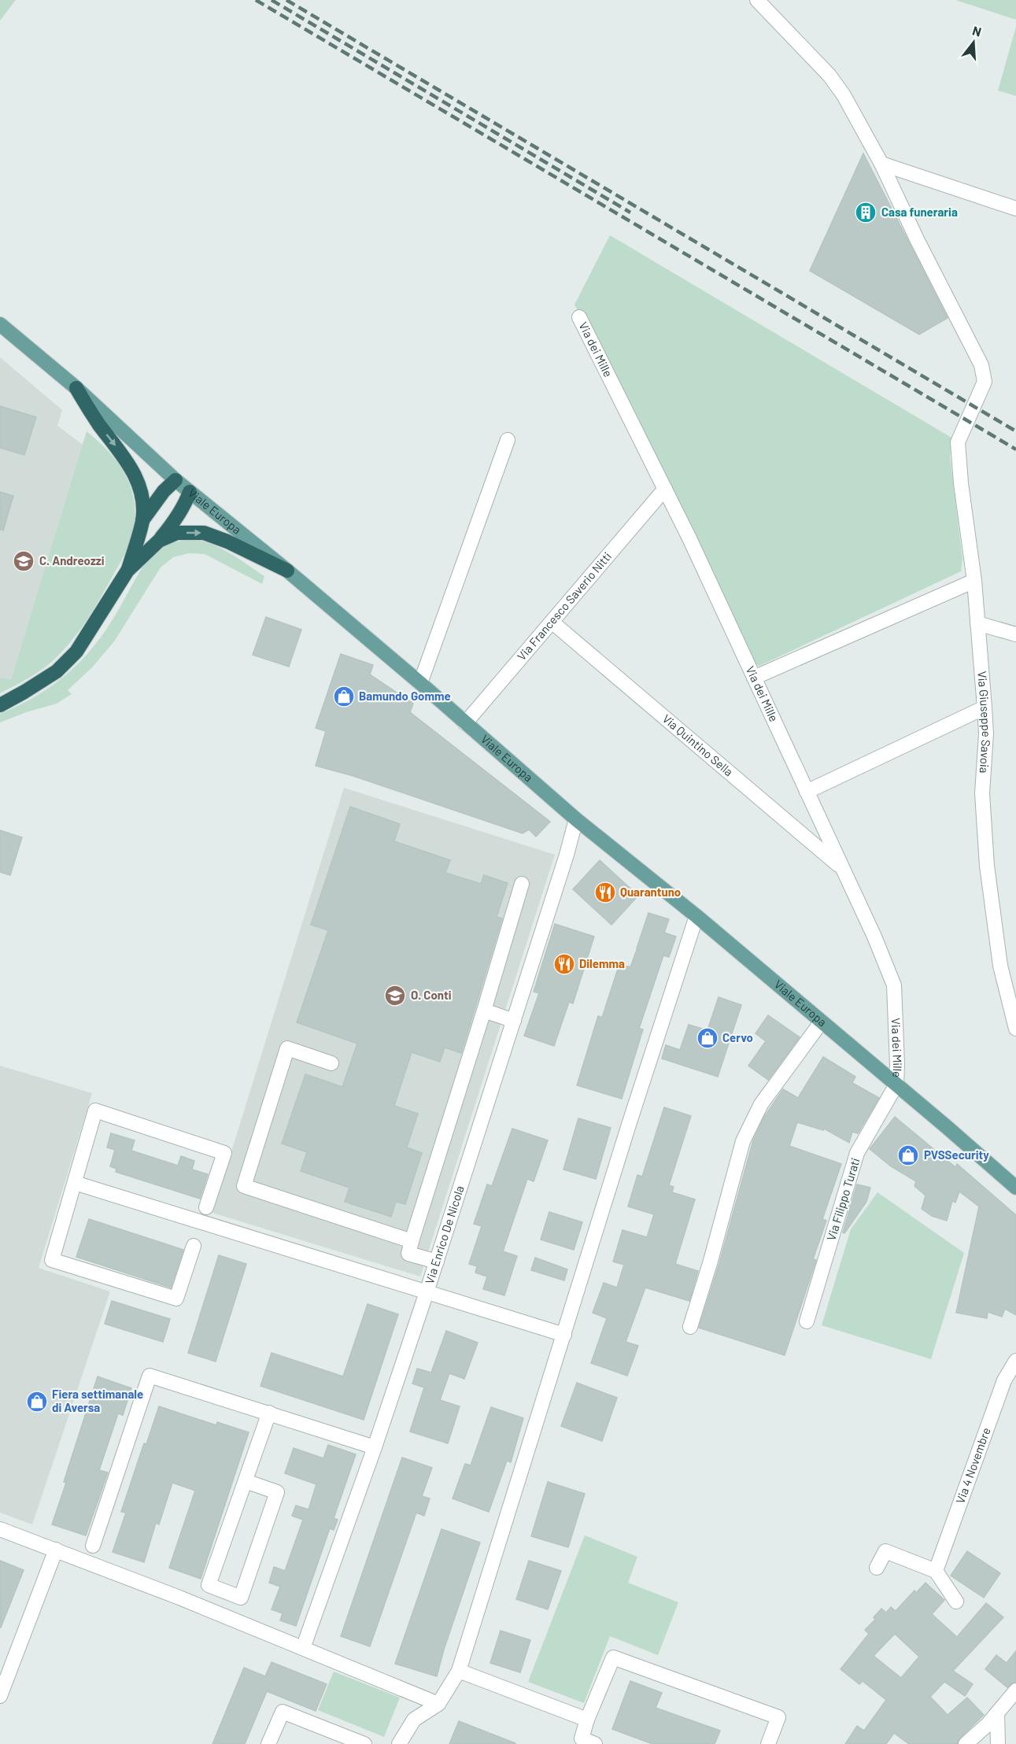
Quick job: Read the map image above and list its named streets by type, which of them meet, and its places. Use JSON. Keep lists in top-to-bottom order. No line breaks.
{"streets":{"main road":["Viale Europa"],"street":["Via dei Mille","Via Francesco Saverio Nitti","Via Giuseppe Savoia","Via Quintino Sella","Via Filippo Turati","Via Enrico De Nicola","Via 4 Novembre"]},"crossings":[["Via dei Mille","Viale Europa"],["Via dei Mille","Via Francesco Saverio Nitti"],["Via dei Mille","Via Quintino Sella"],["Via dei Mille","Via Filippo Turati"],["Viale Europa","Via Francesco Saverio Nitti"],["Viale Europa","Via Filippo Turati"],["Viale Europa","Via Enrico De Nicola"],["Via Francesco Saverio Nitti","Via Quintino Sella"]],"places":{"building":["Casa funeraria"],"school or university":["C. Andreozzi","O. Conti"],"shop":["Bamundo Gomme","Cervo","PVSSecurity","Fiera settimanale di Aversa"],"restaurant":["Quarantuno","Dilemma"]},"north":"top"}
